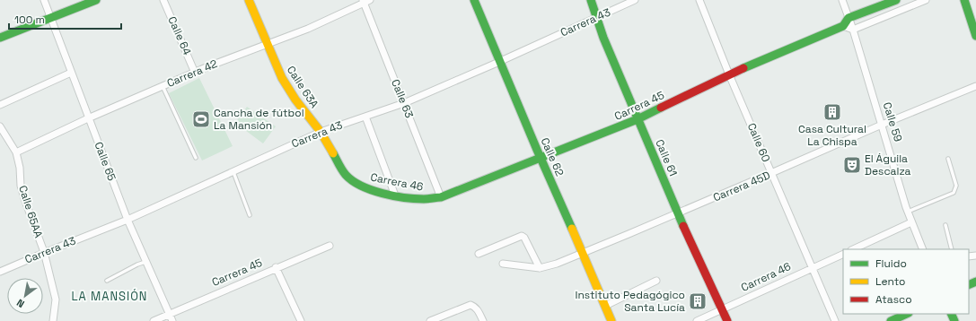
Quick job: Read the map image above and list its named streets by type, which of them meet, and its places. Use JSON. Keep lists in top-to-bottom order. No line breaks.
{"streets":{"street":["Carrera 43","Calle 64","Carrera 42","Calle 63A","Calle 63","Carrera 45","Calle 59","Calle 60","Calle 62","Calle 61","Calle 65","Carrera 46","Carrera 45D","Calle 65AA"]},"crossings":[["Carrera 43","Calle 63A"],["Carrera 43","Calle 63"],["Carrera 43","Calle 62"],["Carrera 43","Calle 61"],["Carrera 43","Calle 65"],["Carrera 43","Calle 65AA"],["Calle 64","Carrera 42"],["Carrera 42","Calle 63A"],["Carrera 42","Calle 63"],["Carrera 42","Calle 65"],["Carrera 42","Calle 65AA"],["Calle 63A","Carrera 46"],["Calle 63","Carrera 45"],["Calle 63","Carrera 46"],["Carrera 45","Calle 60"],["Carrera 45","Calle 62"],["Carrera 45","Calle 61"],["Carrera 45","Calle 65"],["Carrera 45","Carrera 46"],["Calle 59","Carrera 45D"],["Calle 60","Carrera 46"],["Calle 60","Carrera 45D"],["Calle 62","Carrera 45D"],["Calle 61","Carrera 46"],["Calle 61","Carrera 45D"]],"districts":["LA MANSIÓN"],"places":{"building":["Casa Cultural La Chispa","Instituto Pedagógico Santa Lucía"],"sports":["Cancha de fútbol La Mansión"],"theatre":["El Águila Descalza"]},"legend":["Fluido","Lento","Atasco"],"scale_bar":"100 m","north":"bottom left"}
